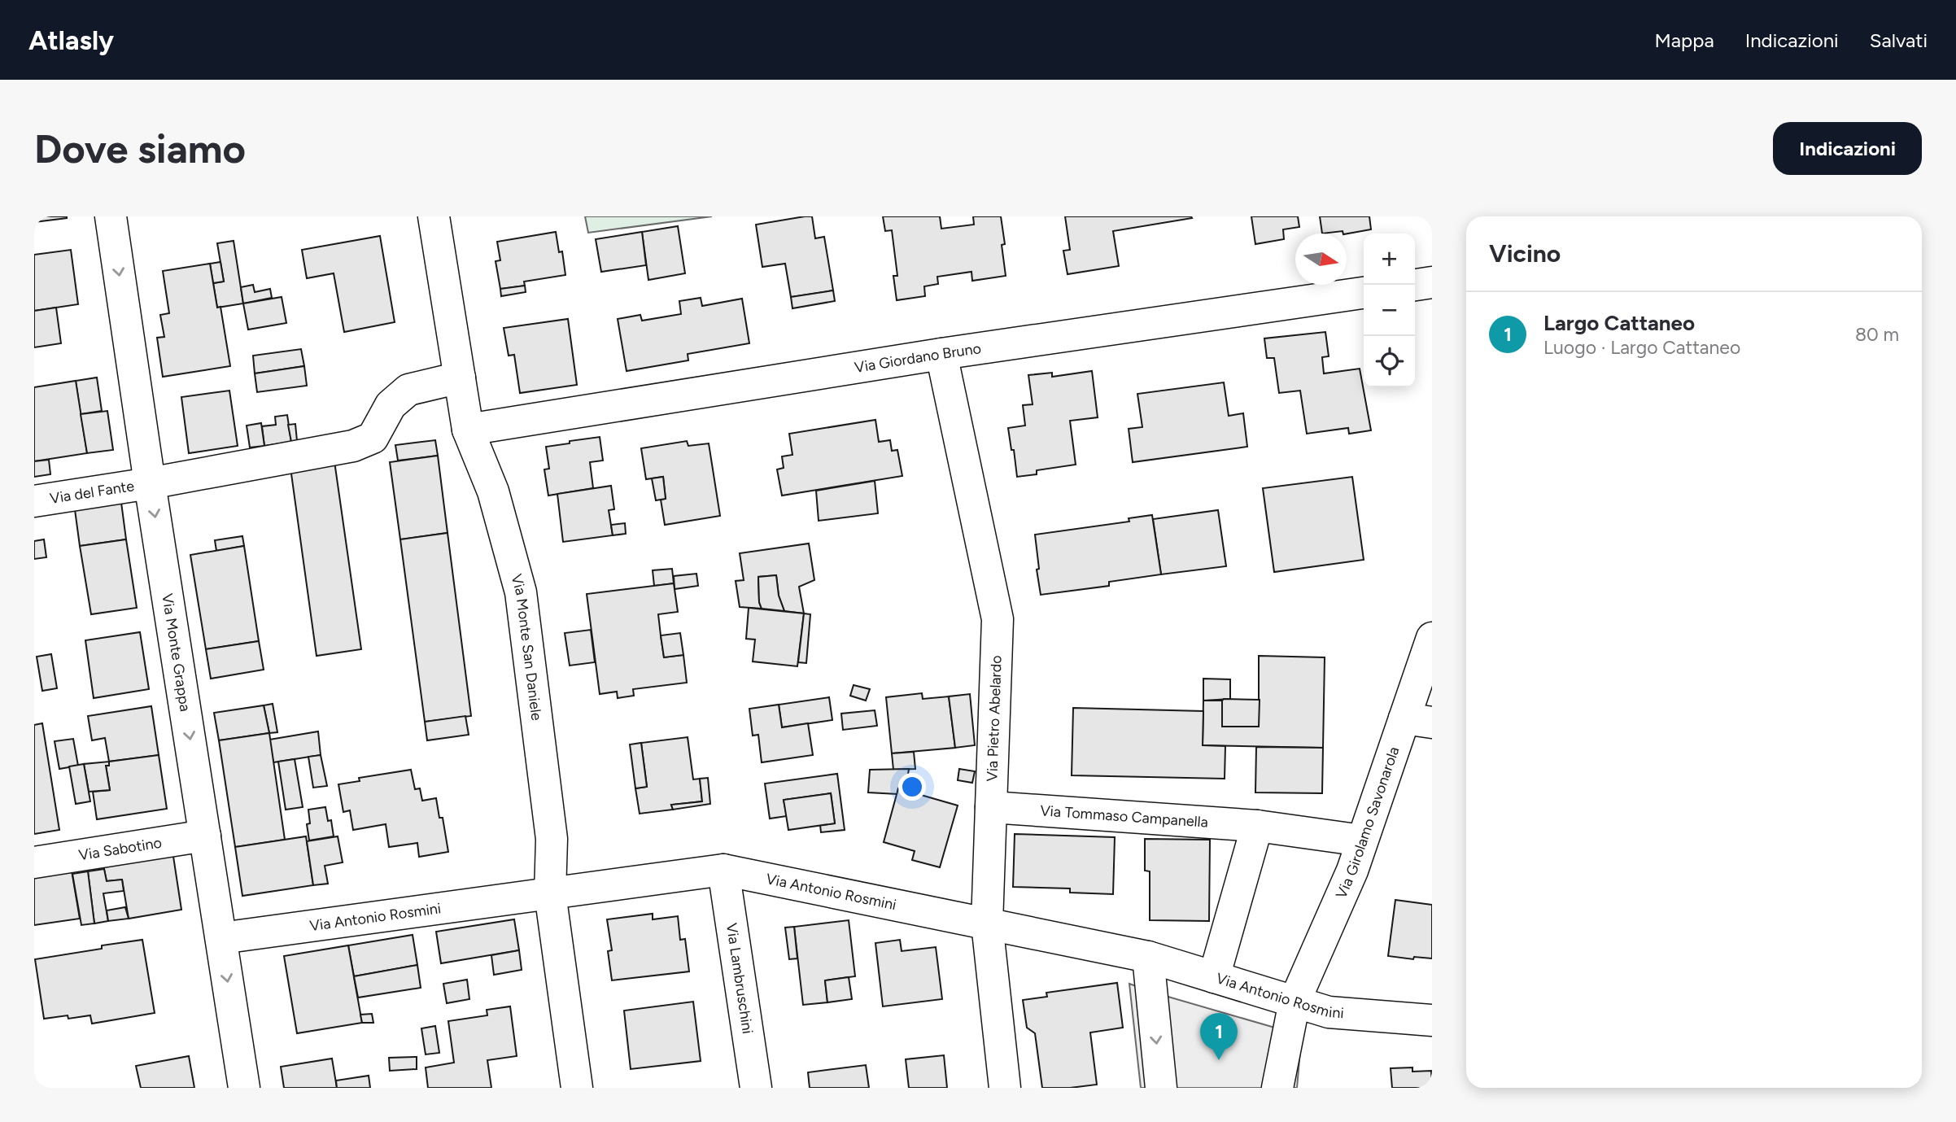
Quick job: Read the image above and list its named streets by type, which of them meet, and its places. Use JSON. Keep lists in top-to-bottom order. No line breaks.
{"streets":{"street":["Via Giordano Bruno","Via del Fante","Via Monte San Daniele","Via Monte Grappa","Via Pietro Abelardo","Via Tommaso Campanella","Via Girolamo Savonarola","Via Sabotino","Via Antonio Rosmini","Via Lambruschini"]},"crossings":[["Via Giordano Bruno","Via Monte San Daniele"],["Via Giordano Bruno","Via Pietro Abelardo"],["Via del Fante","Via Monte San Daniele"],["Via del Fante","Via Monte Grappa"],["Via Monte San Daniele","Via Antonio Rosmini"],["Via Monte Grappa","Via Sabotino"],["Via Monte Grappa","Via Antonio Rosmini"],["Via Pietro Abelardo","Via Tommaso Campanella"],["Via Pietro Abelardo","Via Antonio Rosmini"],["Via Tommaso Campanella","Via Girolamo Savonarola"],["Via Girolamo Savonarola","Via Antonio Rosmini"],["Via Antonio Rosmini","Via Lambruschini"]],"one_way":["Via Monte Grappa"],"north":"right","page":{"header":"Atlasly","nav":["Mappa","Indicazioni","Salvati"],"buttons":"Indicazioni","title":"Dove siamo","heading":"Vicino","map_buttons":["+","−"],"list":[{"mark":"1","name":"Largo Cattaneo","note":"Luogo · Largo Cattaneo","value":"80 m"}],"pins":"1"}}
